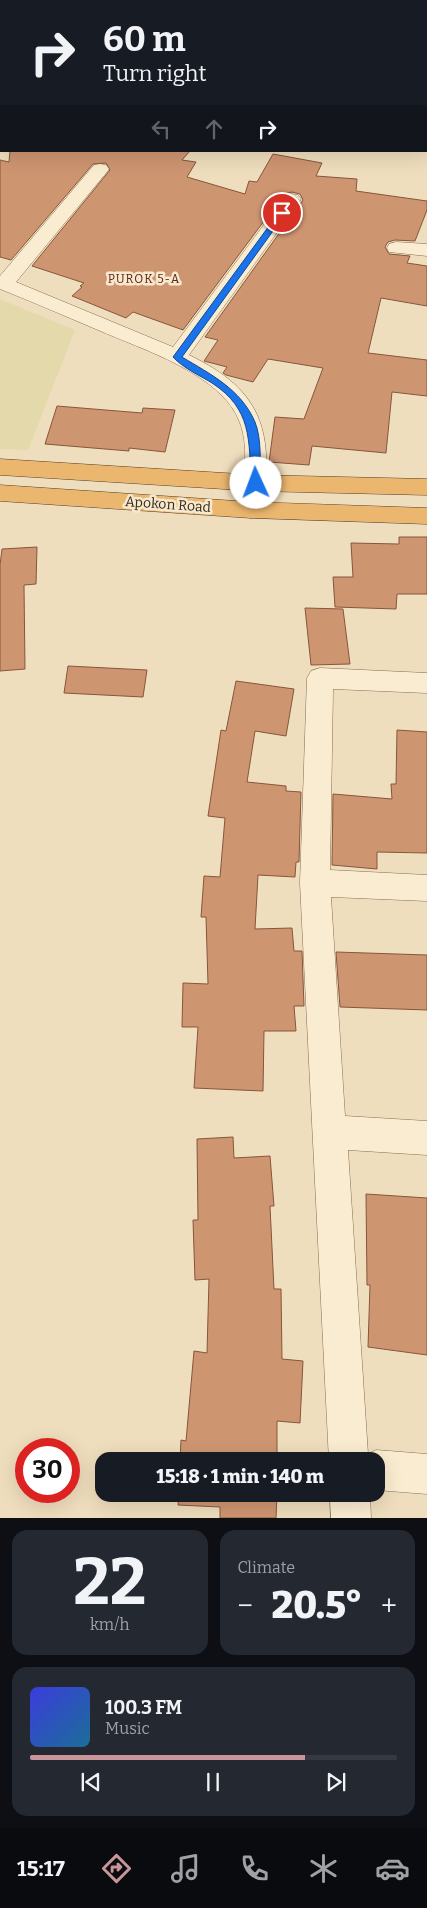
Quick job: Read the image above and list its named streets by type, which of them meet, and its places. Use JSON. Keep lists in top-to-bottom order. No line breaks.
{"streets":{"highway":["Apokon Road"]},"districts":["PUROK 5-A"],"page":{"turn":["60 m","Turn right"],"limit":"30","trip":"15:18 · 1 min · 140 m","tile":[["22","km/h"],"Climate"],"heat":["−","20.5°","+"],"song":["100.3 FM","Music"],"tabs":"15:17"}}
